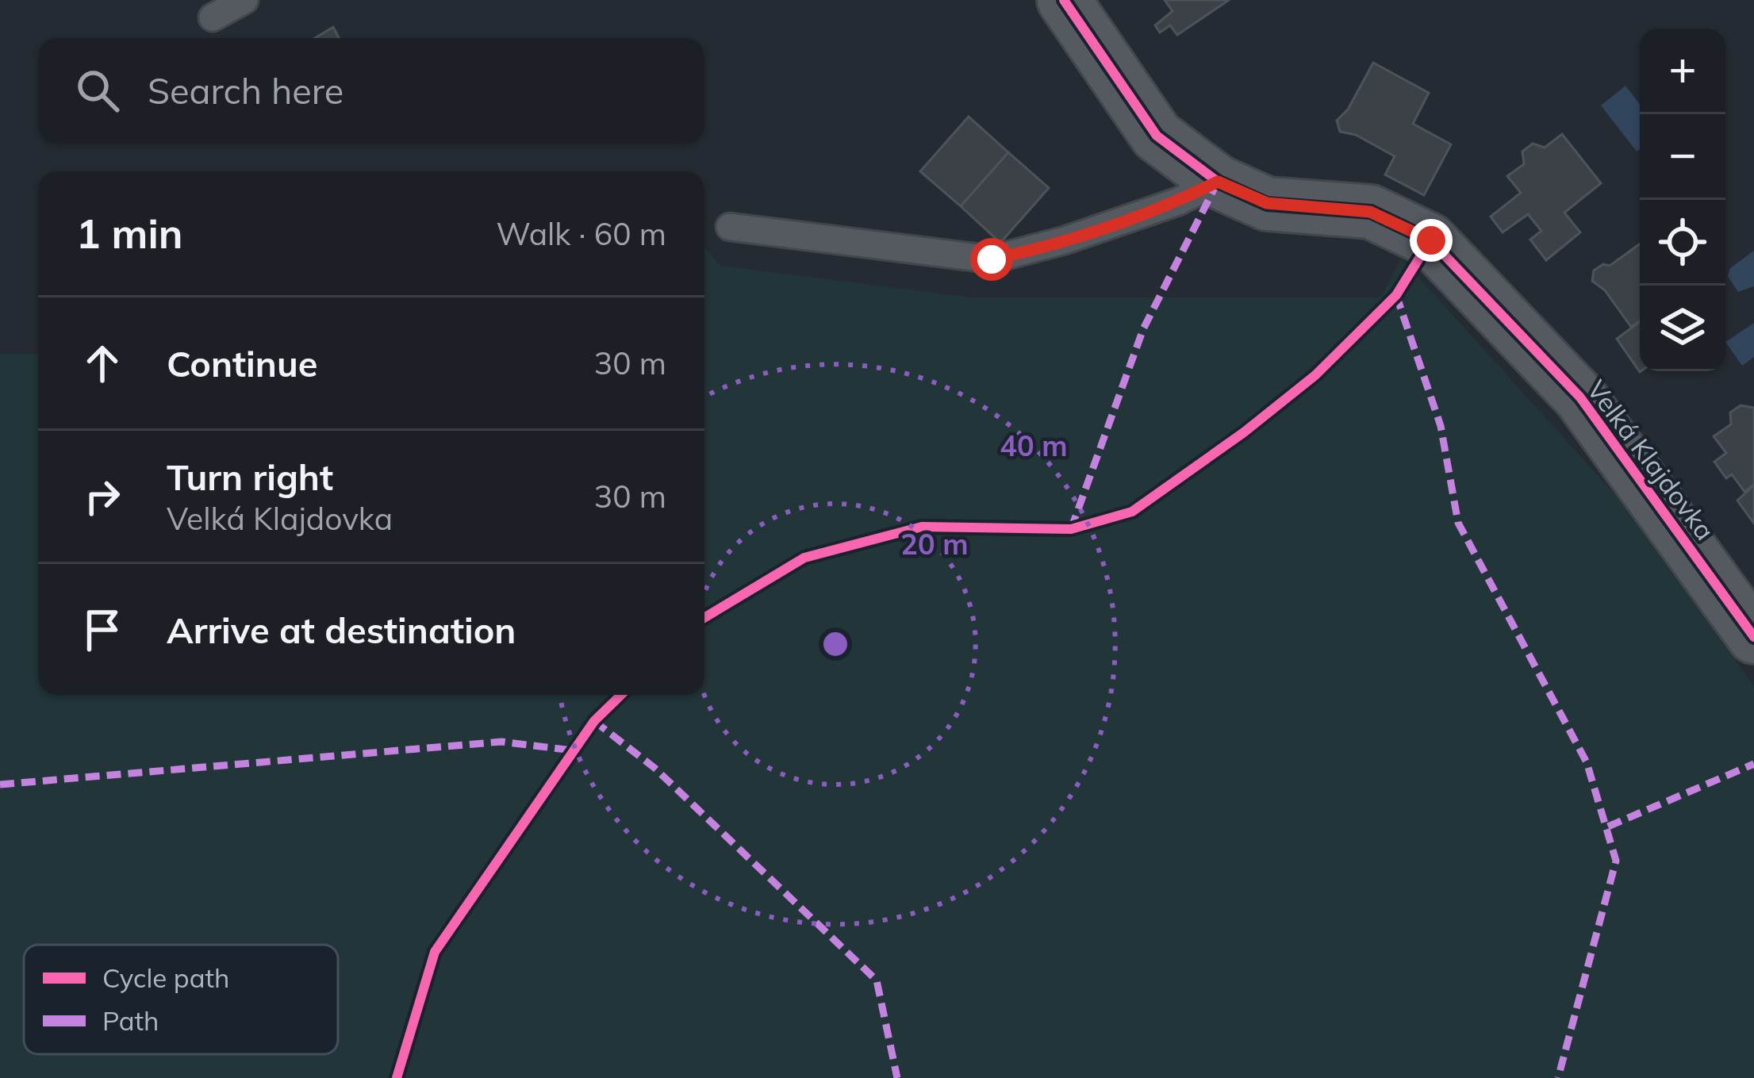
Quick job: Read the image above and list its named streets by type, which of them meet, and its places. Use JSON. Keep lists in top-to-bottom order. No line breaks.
{"streets":{"street":["Velká Klajdovka"]},"legend":["Cycle path","Path"],"page":{"map_buttons":["+","−"],"search":"Search here","heading":["1 min","Walk · 60 m"],"list":[["Continue","30 m"],["Turn right","Velká Klajdovka","30 m"],"Arrive at destination"]},"rings":["40 m","20 m"]}
